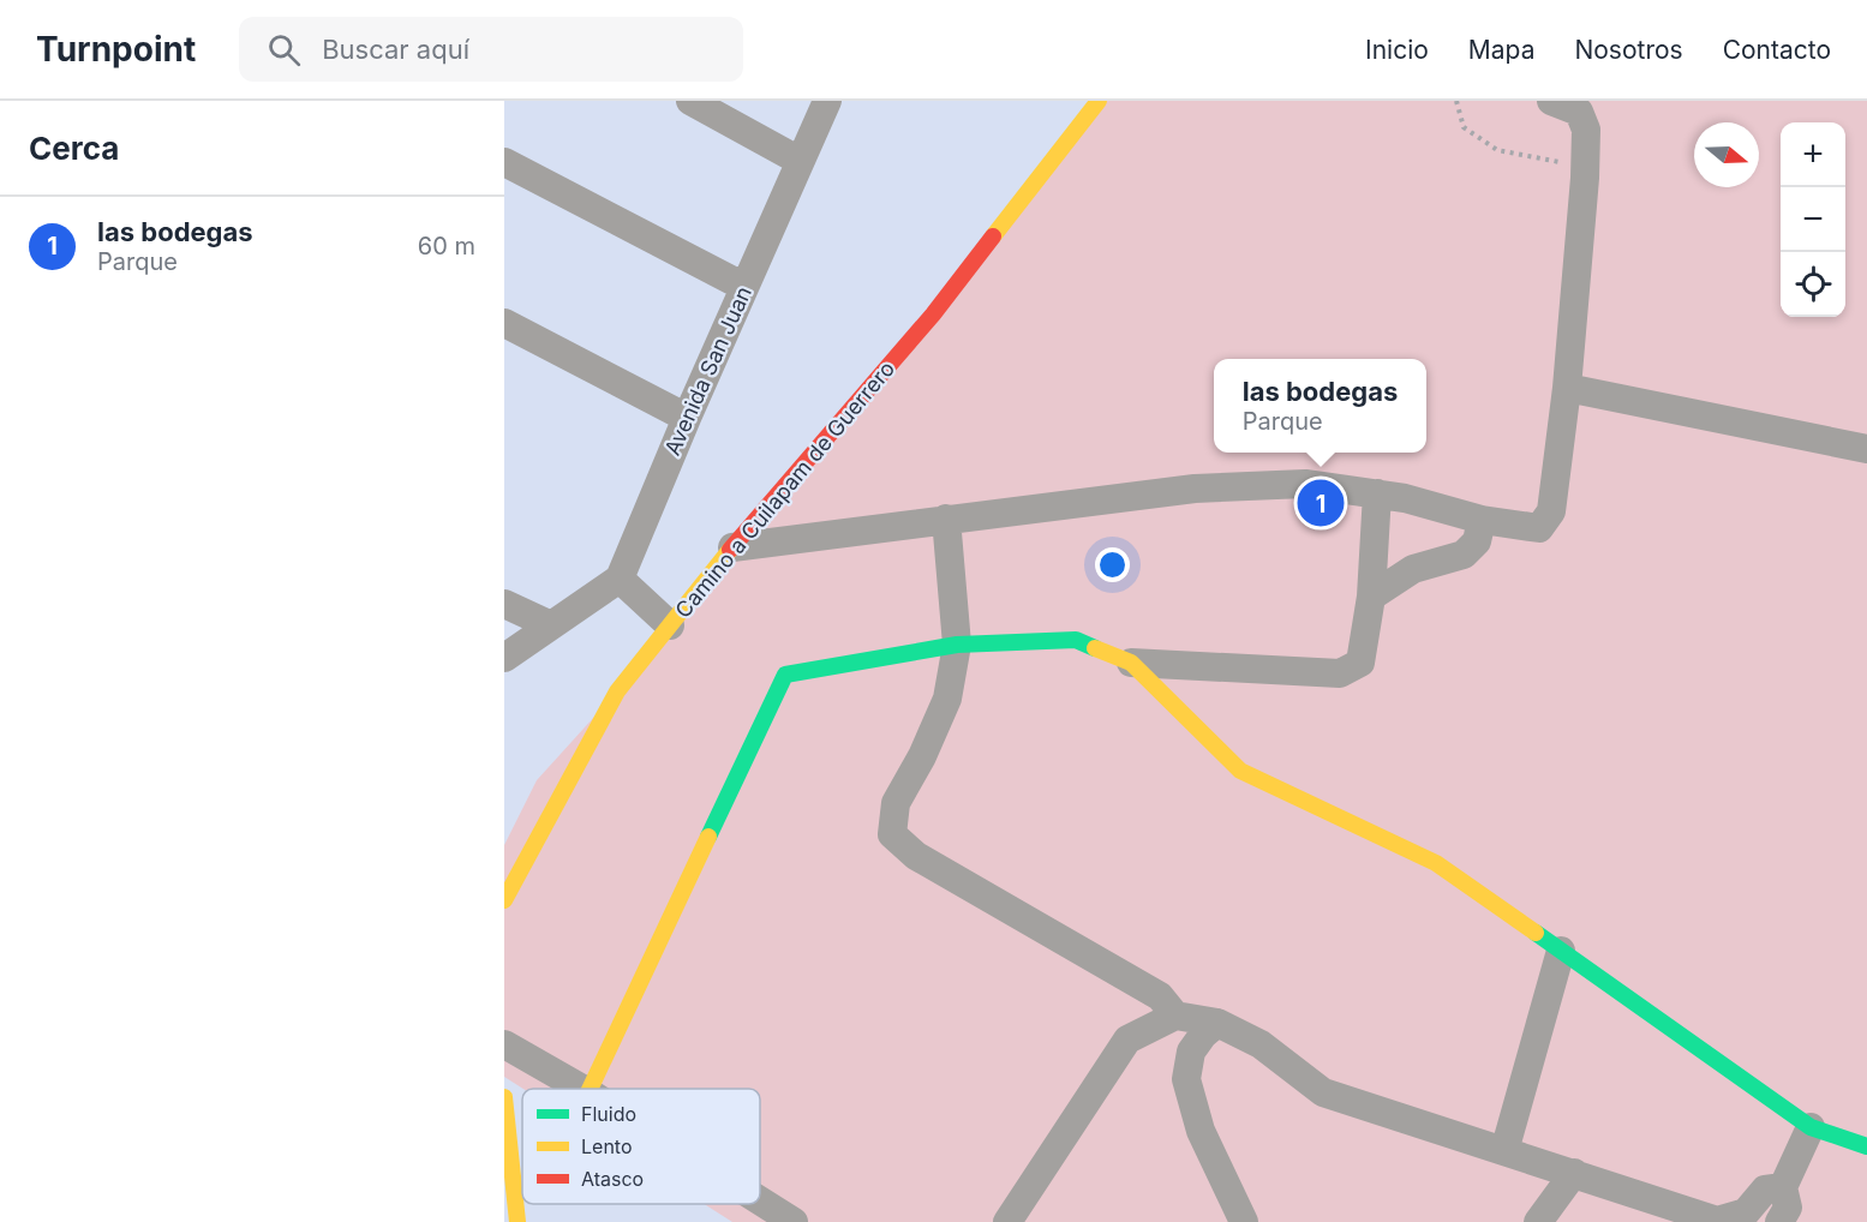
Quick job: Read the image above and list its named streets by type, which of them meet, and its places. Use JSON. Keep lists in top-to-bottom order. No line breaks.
{"streets":{"street":["Avenida San Juan","Camino a Cuilapam de Guerrero"]},"legend":["Fluido","Lento","Atasco"],"north":"right","page":{"header":"Turnpoint","search":"Buscar aquí","nav":["Inicio","Mapa","Nosotros","Contacto"],"heading":"Cerca","map_buttons":["+","−"],"list":[{"mark":"1","name":"las bodegas","note":"Parque","value":"60 m"}],"popup":["las bodegas","Parque"],"pins":"1"}}
